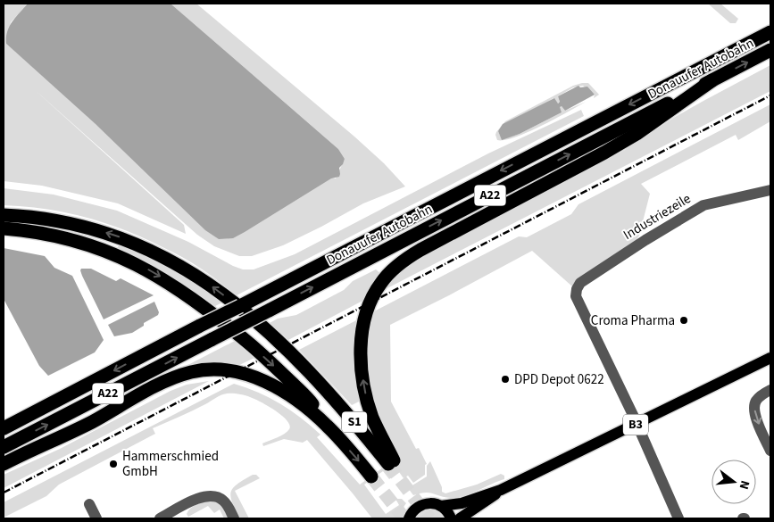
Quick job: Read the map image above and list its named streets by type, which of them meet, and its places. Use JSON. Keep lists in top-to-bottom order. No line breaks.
{"streets":{"highway":["Donauufer Autobahn","A22","S1"],"main road":["B3"],"street":["Industriezeile"]},"crossings":[["Donauufer Autobahn","S1"],["Industriezeile","B3"]],"places":["Croma Pharma","DPD Depot 0622","Hammerschmied GmbH"],"north":"right"}
